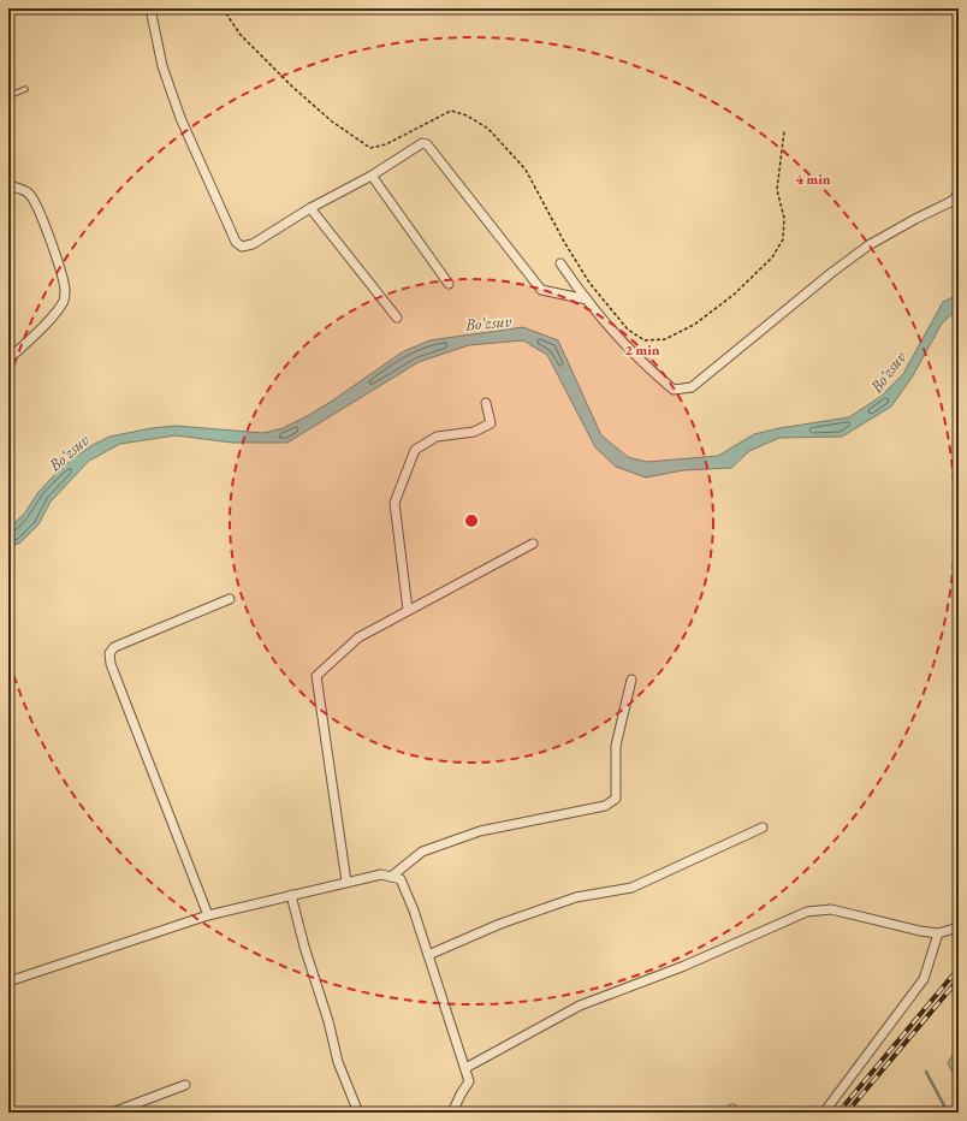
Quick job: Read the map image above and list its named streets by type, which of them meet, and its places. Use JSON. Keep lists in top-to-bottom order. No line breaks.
{"water":["Boʻzsuv"],"rings":["4 min","2 min"]}
